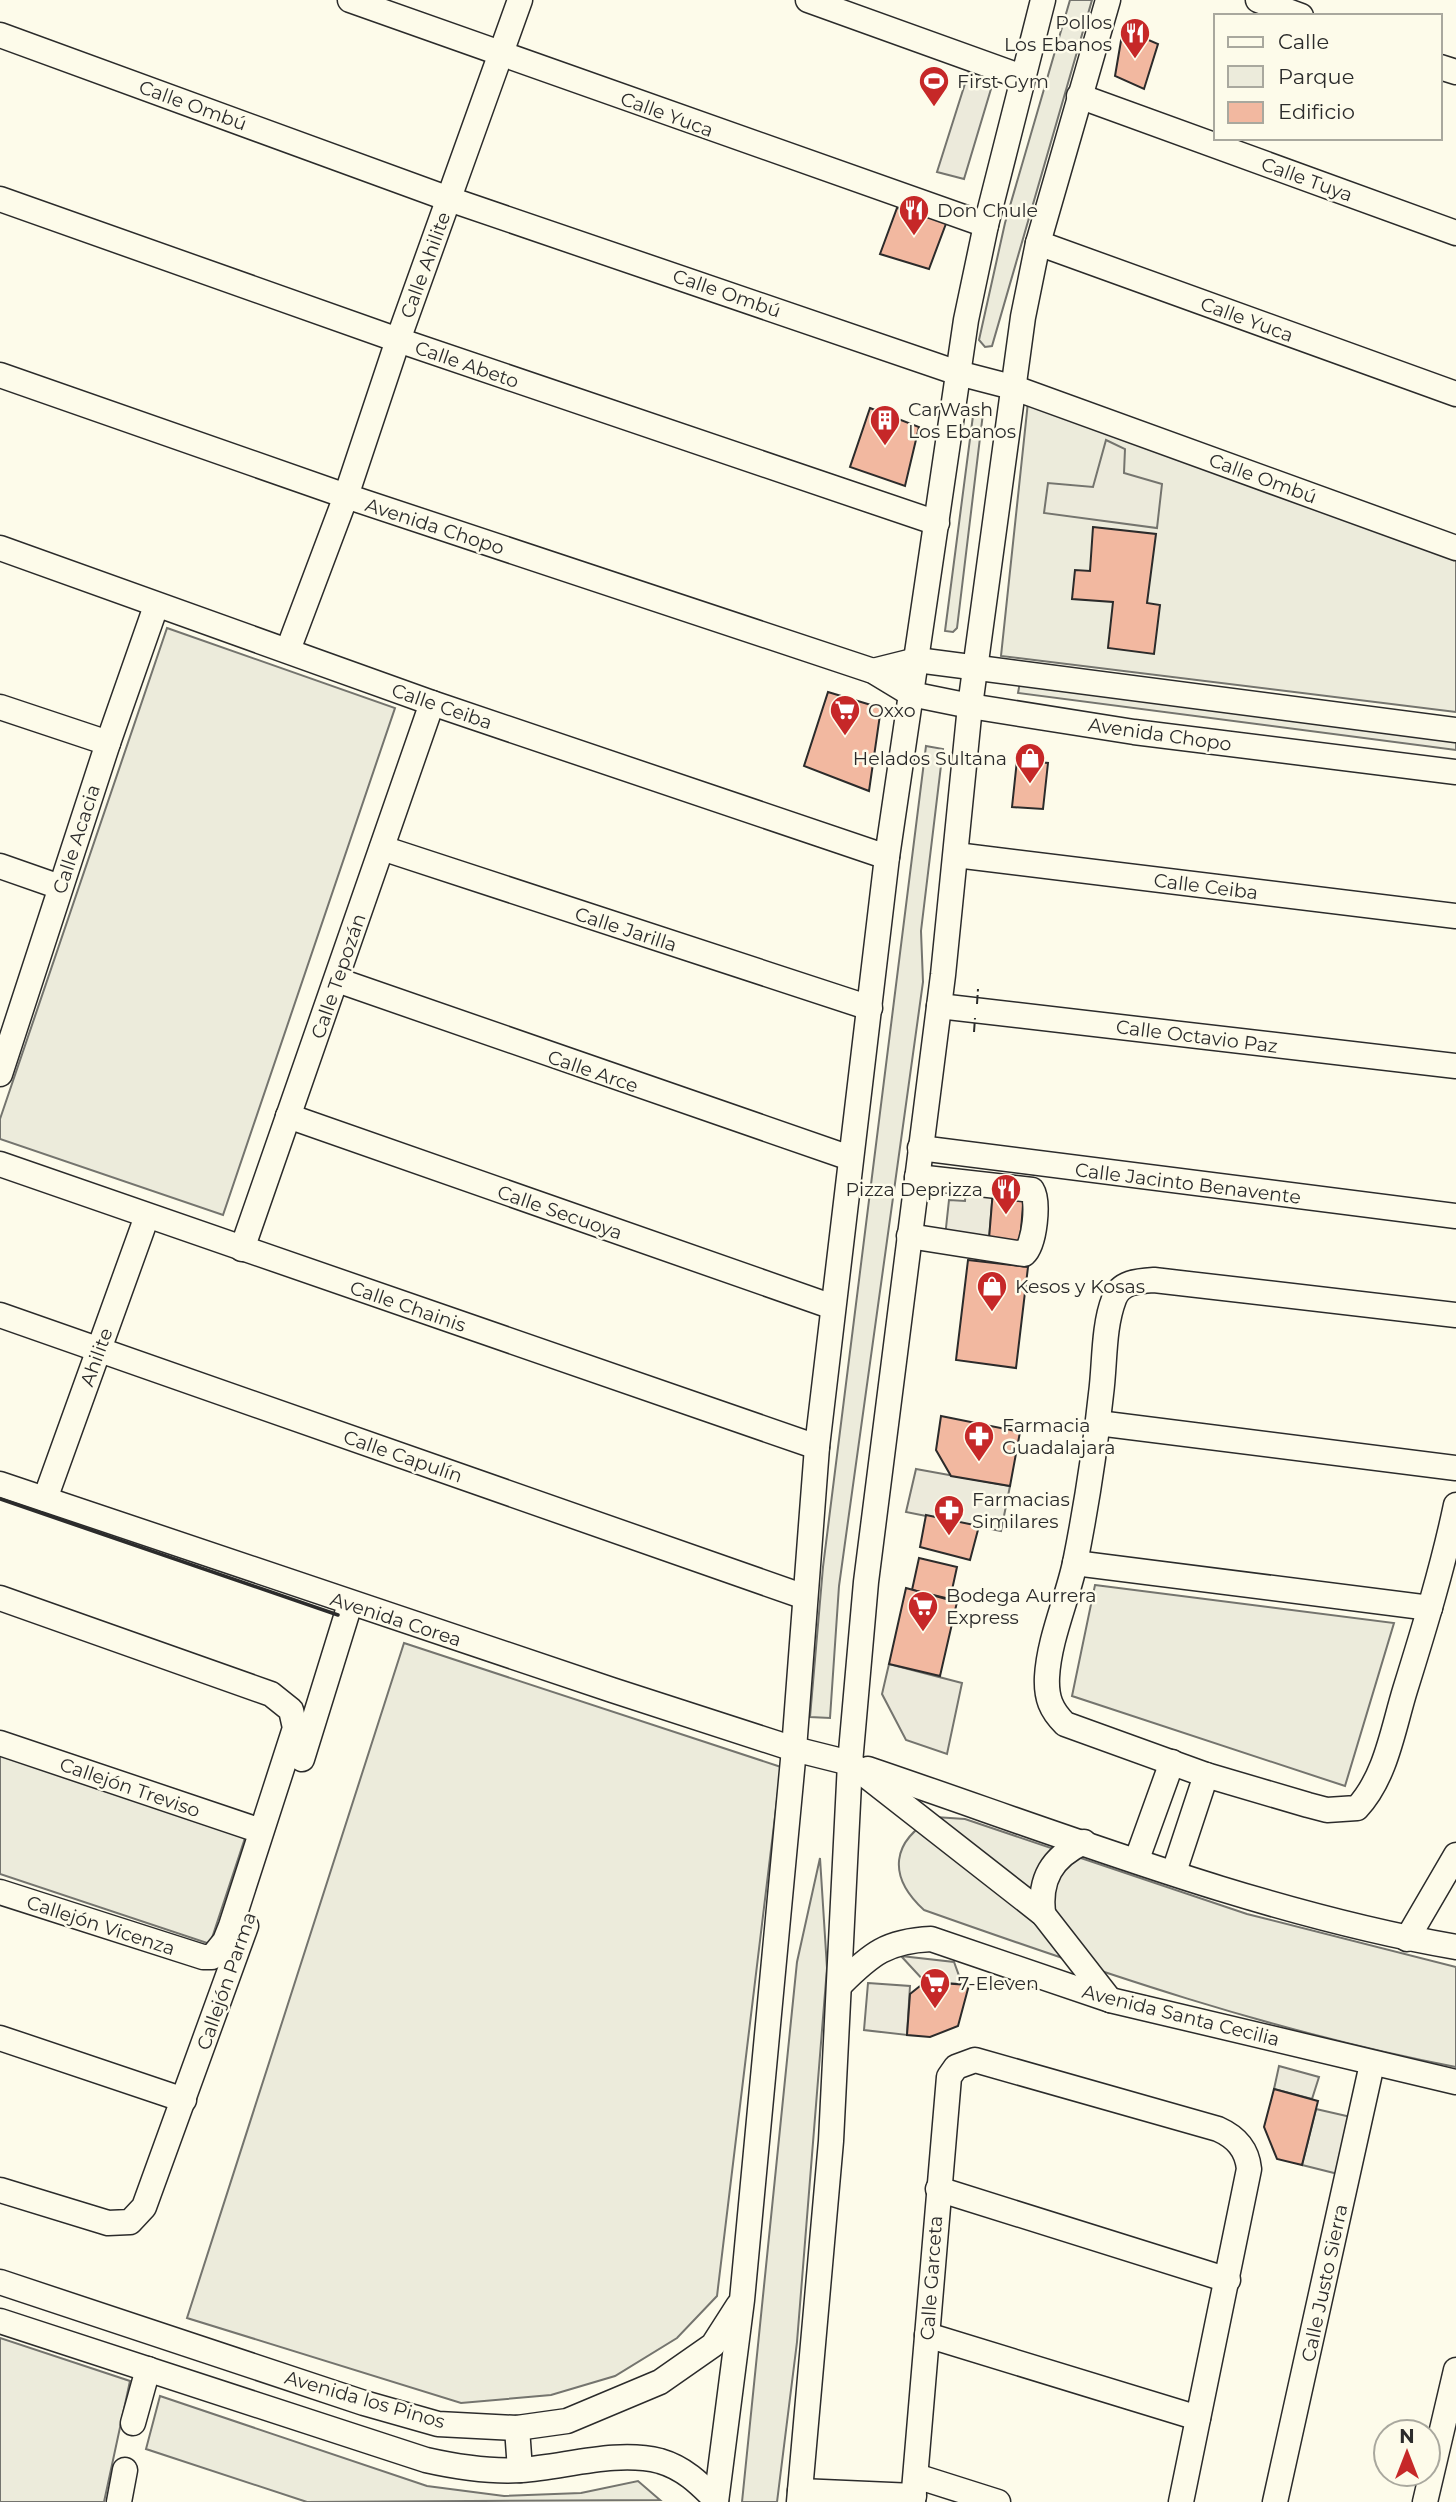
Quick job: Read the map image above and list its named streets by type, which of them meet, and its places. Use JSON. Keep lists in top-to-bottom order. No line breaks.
{"streets":{"street":["Calle Ombú","Calle Yuca","Calle Tuya","Calle Ahilite","Calle Abeto","Avenida Chopo","Calle Ceiba","Calle Acacia","Calle Jarilla","Calle Tepozán","Calle Octavio Paz","Calle Arce","Calle Jacinto Benavente","Calle Secuoya","Calle Chainis","Ahilite","Calle Capulín","Avenida Corea","Callejón Treviso","Callejón Vicenza","Callejón Parma","Avenida Santa Cecilia","Calle Garceta","Calle Justo Sierra","Avenida los Pinos"]},"crossings":[["Calle Ombú","Calle Ahilite"],["Calle Yuca","Calle Ahilite"],["Calle Ahilite","Calle Abeto"],["Calle Ahilite","Avenida Chopo"],["Calle Ahilite","Calle Ceiba"],["Calle Ceiba","Calle Acacia"],["Calle Ceiba","Calle Tepozán"],["Calle Jarilla","Calle Tepozán"],["Calle Tepozán","Calle Arce"],["Calle Tepozán","Calle Secuoya"],["Calle Tepozán","Calle Chainis"],["Calle Chainis","Ahilite"],["Ahilite","Calle Capulín"],["Ahilite","Avenida Corea"],["Avenida Corea","Callejón Parma"],["Callejón Treviso","Callejón Vicenza"],["Avenida Santa Cecilia","Calle Justo Sierra"]],"places":{"restaurant":["Pollos Los Ebanos","Don Chule","Pizza Deprizza"],"sports":["First Gym"],"building":["CarWash Los Ebanos"],"supermarket":["Oxxo","Bodega Aurrera Express","7-Eleven"],"shop":["Helados Sultana","Kesos y Kosas"],"pharmacy":["Farmacia Guadalajara","Farmacias Similares"]},"legend":["Calle","Parque","Edificio"],"north":"top"}
